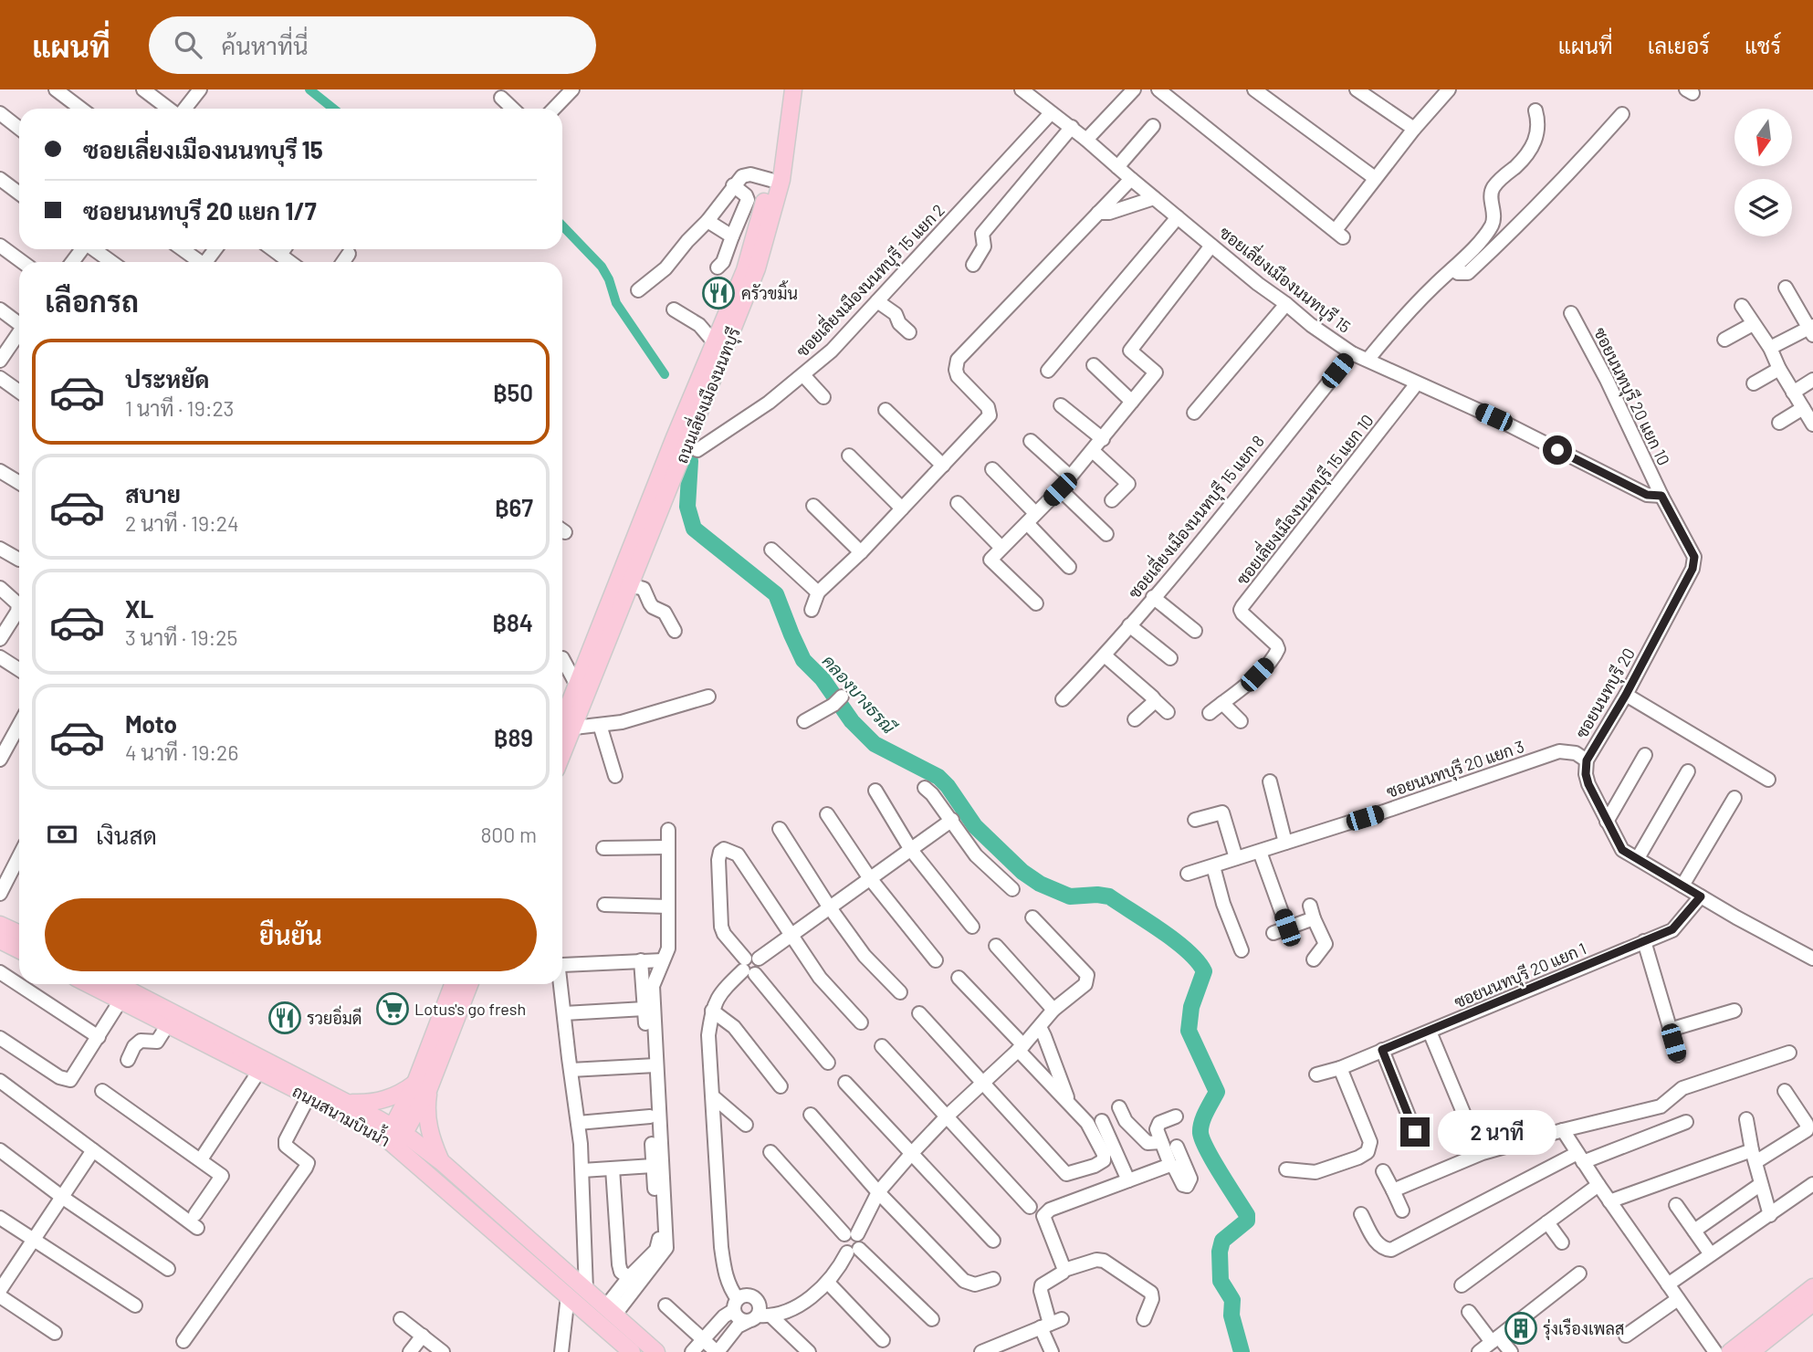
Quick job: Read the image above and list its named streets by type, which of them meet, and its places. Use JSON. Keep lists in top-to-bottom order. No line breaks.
{"streets":{"main road":["ถนนเลี่ยงเมืองนนทบุรี","ถนนสนามบินน้ำ"],"street":["ซอยเลี่ยงเมืองนนทบุรี 15","ซอยเลี่ยงเมืองนนทบุรี 15 แยก 2","ซอยนนทบุรี 20 แยก 10","ซอยเลี่ยงเมืองนนทบุรี 15 แยก 10","ซอยเลี่ยงเมืองนนทบุรี 15 แยก 8","ซอยนนทบุรี 20","ซอยนนทบุรี 20 แยก 3","ซอยนนทบุรี 20 แยก 1"]},"crossings":[["ซอยเลี่ยงเมืองนนทบุรี 15","ซอยเลี่ยงเมืองนนทบุรี 15 แยก 2"],["ซอยเลี่ยงเมืองนนทบุรี 15","ซอยนนทบุรี 20 แยก 10"],["ซอยเลี่ยงเมืองนนทบุรี 15","ซอยเลี่ยงเมืองนนทบุรี 15 แยก 10"],["ซอยเลี่ยงเมืองนนทบุรี 15","ซอยเลี่ยงเมืองนนทบุรี 15 แยก 8"],["ซอยเลี่ยงเมืองนนทบุรี 15","ซอยนนทบุรี 20"],["ซอยนนทบุรี 20 แยก 10","ซอยนนทบุรี 20"],["ซอยนนทบุรี 20","ซอยนนทบุรี 20 แยก 3"],["ซอยนนทบุรี 20","ซอยนนทบุรี 20 แยก 1"]],"water":["คลองบางธรณี"],"places":{"restaurant":["ครัวขมิ้น","รวยอิ่มดี"],"supermarket":["Lotus's go fresh"],"building":["รุ่งเรืองเพลส"]},"north":"bottom","page":{"header":"แผนที่","search":"ค้นหาที่นี่","nav":["แผนที่","เลเยอร์","แชร์"],"banner":["ซอยเลี่ยงเมืองนนทบุรี 15","ซอยนนทบุรี 20 แยก 1/7"],"heading":"เลือกรถ","list":[{"name":"ประหยัด","note":"1 นาที · 19:23","value":"฿50"},{"name":"สบาย","note":"2 นาที · 19:24","value":"฿67"},{"name":"XL","note":"3 นาที · 19:25","value":"฿84"},{"name":"Moto","note":"4 นาที · 19:26","value":"฿89"}],"pay":["เงินสด","800 m"],"buttons":"ยืนยัน","bubble":"2 นาที"}}
